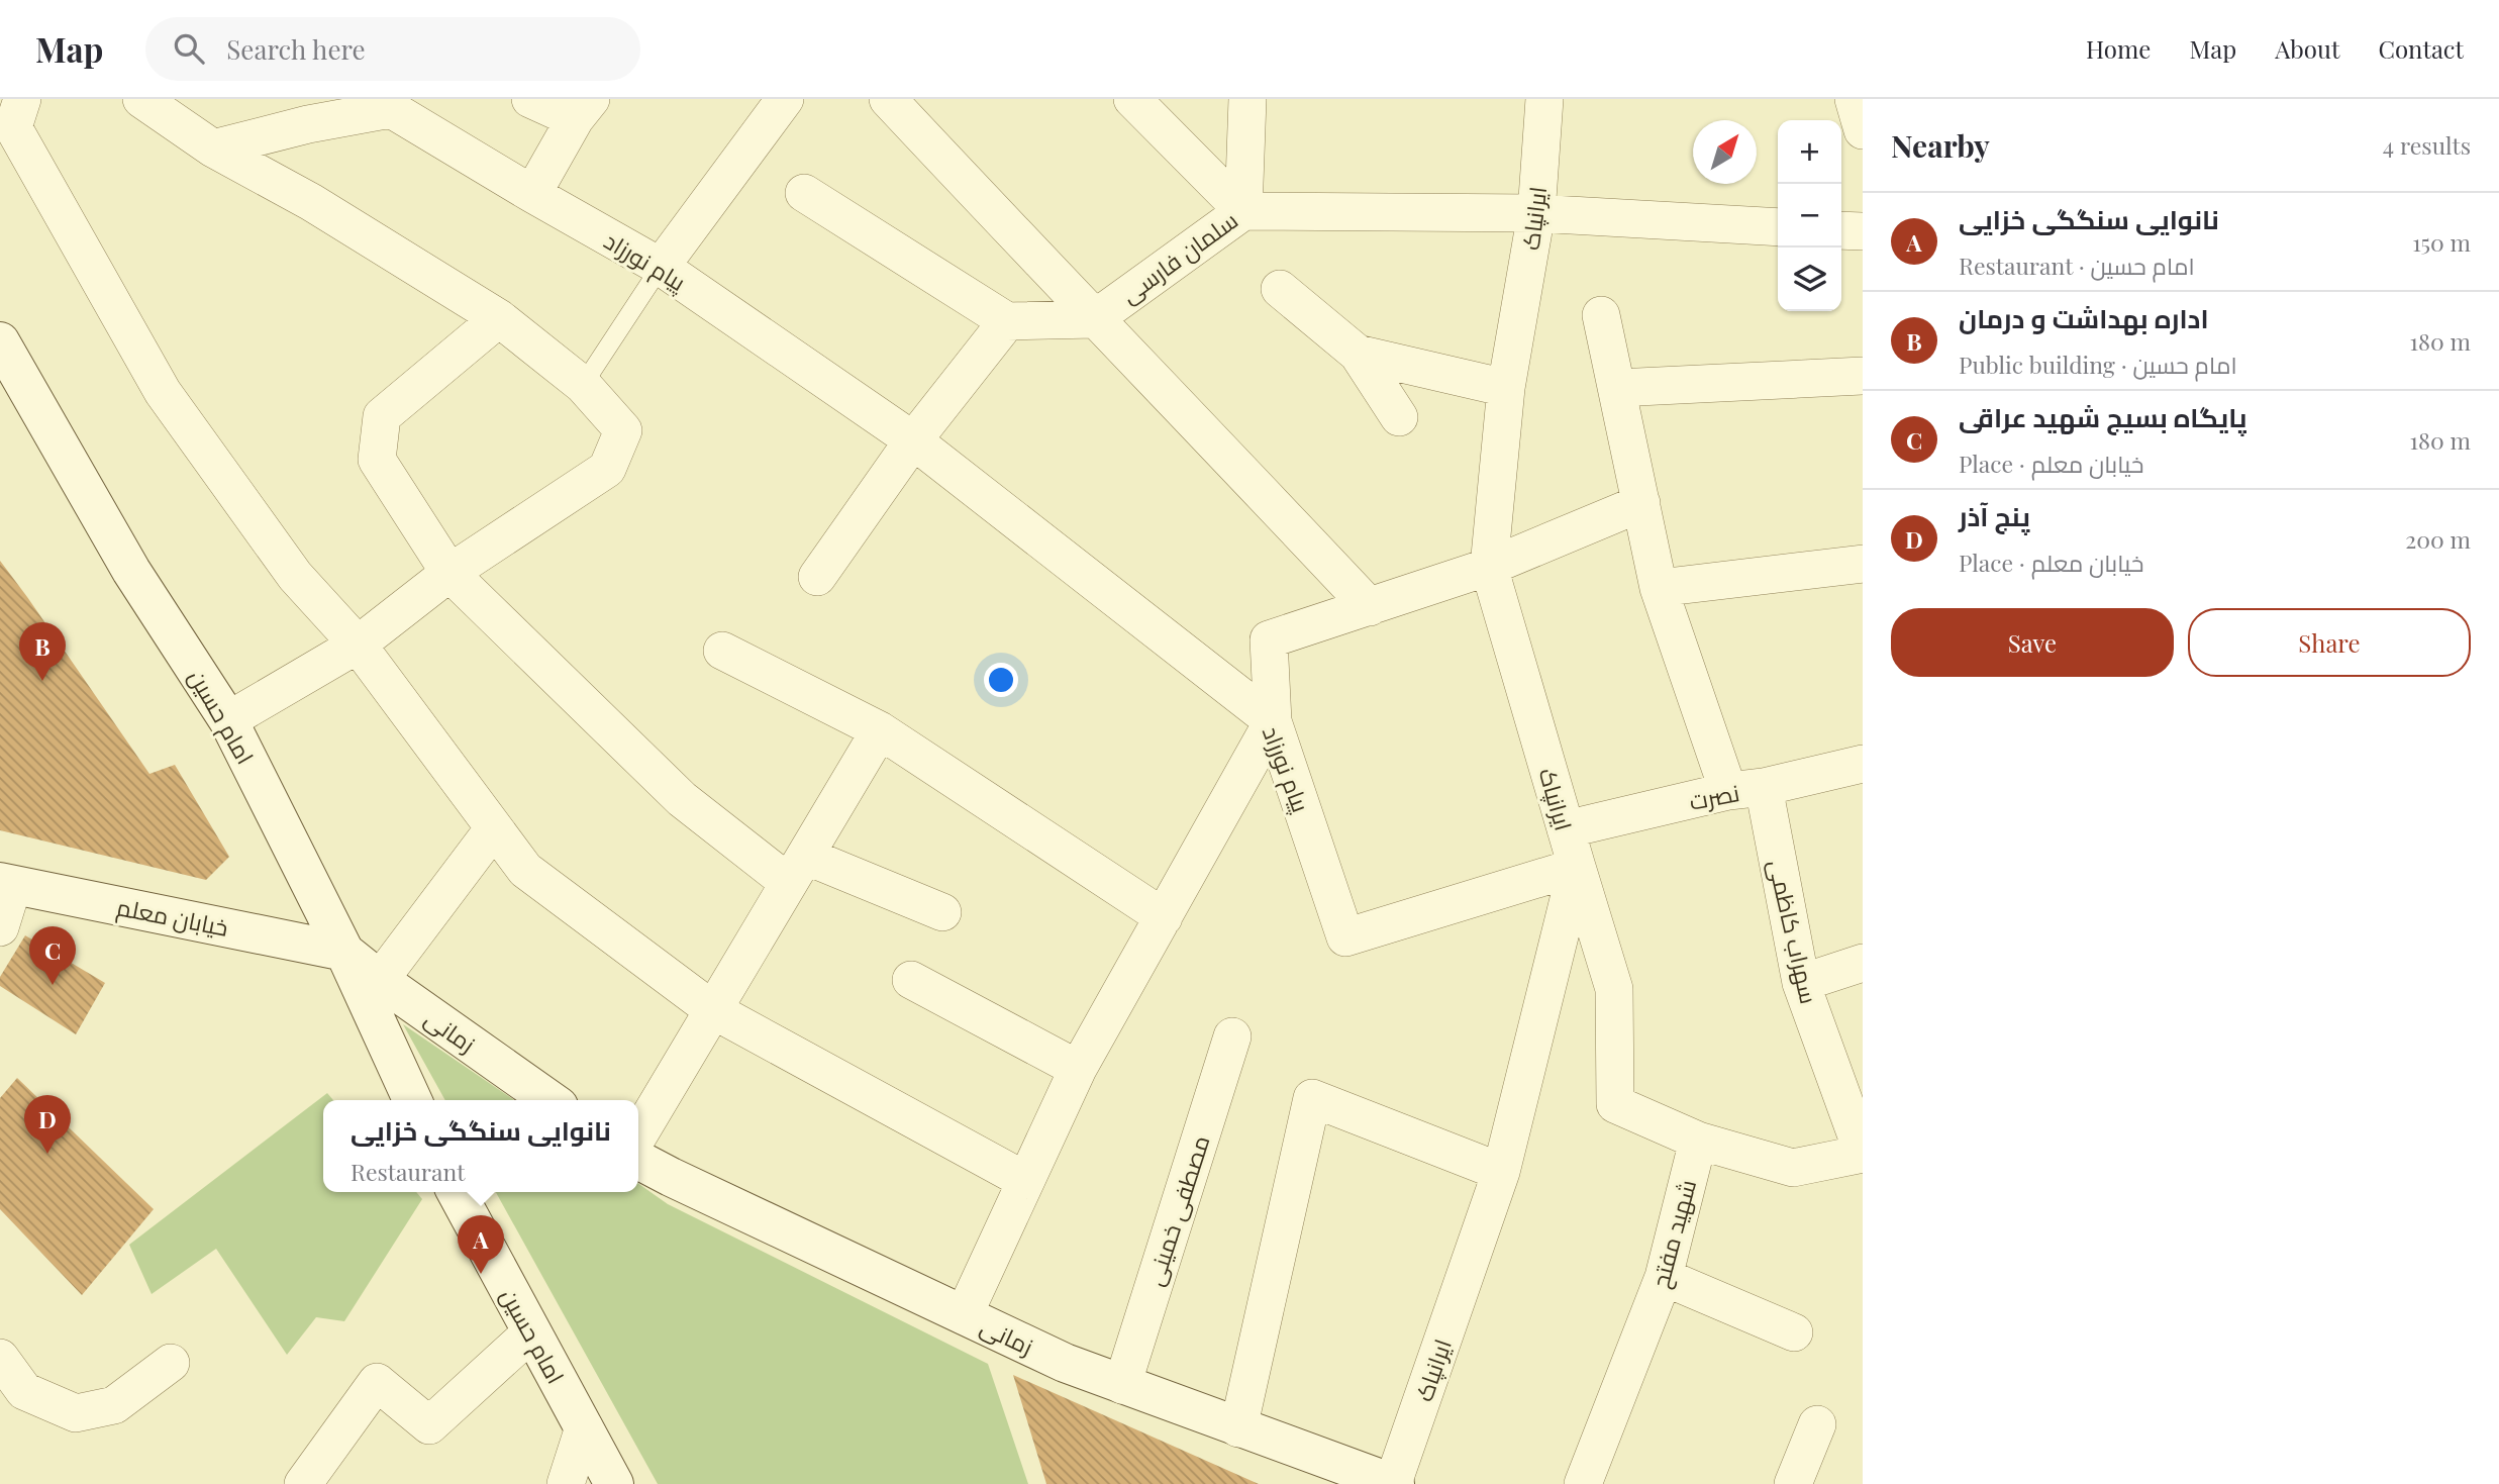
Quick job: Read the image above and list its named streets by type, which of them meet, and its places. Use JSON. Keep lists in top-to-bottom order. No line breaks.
{"streets":{"street":["ایرانپاک","سلمان فارسی","پیام نورزاد","امام حسین","نصرت","خیابان معلم","سهراب کاظمی","زمانی","مصطفی خمینی","شهید مفتح"]},"crossings":[["ایرانپاک","پیام نورزاد"],["ایرانپاک","نصرت"],["ایرانپاک","زمانی"],["امام حسین","خیابان معلم"],["امام حسین","زمانی"],["نصرت","سهراب کاظمی"],["خیابان معلم","زمانی"],["زمانی","مصطفی خمینی"]],"north":"top right","page":{"header":"Map","search":"Search here","nav":["Home","Map","About","Contact"],"heading":["Nearby","4 results"],"map_buttons":["+","−"],"list":[{"mark":"A","name":"نانوایی سنگگی خزایی","note":"Restaurant · امام حسین","value":"150 m"},{"mark":"B","name":"اداره بهداشت و درمان","note":"Public building · امام حسین","value":"180 m"},{"mark":"C","name":"پایگاه بسیج شهید عراقی","note":"Place · خیابان معلم","value":"180 m"},{"mark":"D","name":"پنج آذر","note":"Place · خیابان معلم","value":"200 m"}],"buttons":["Save","Share"],"pins":["B","C","D","A"],"popup":["نانوایی سنگگی خزایی","Restaurant"]}}
